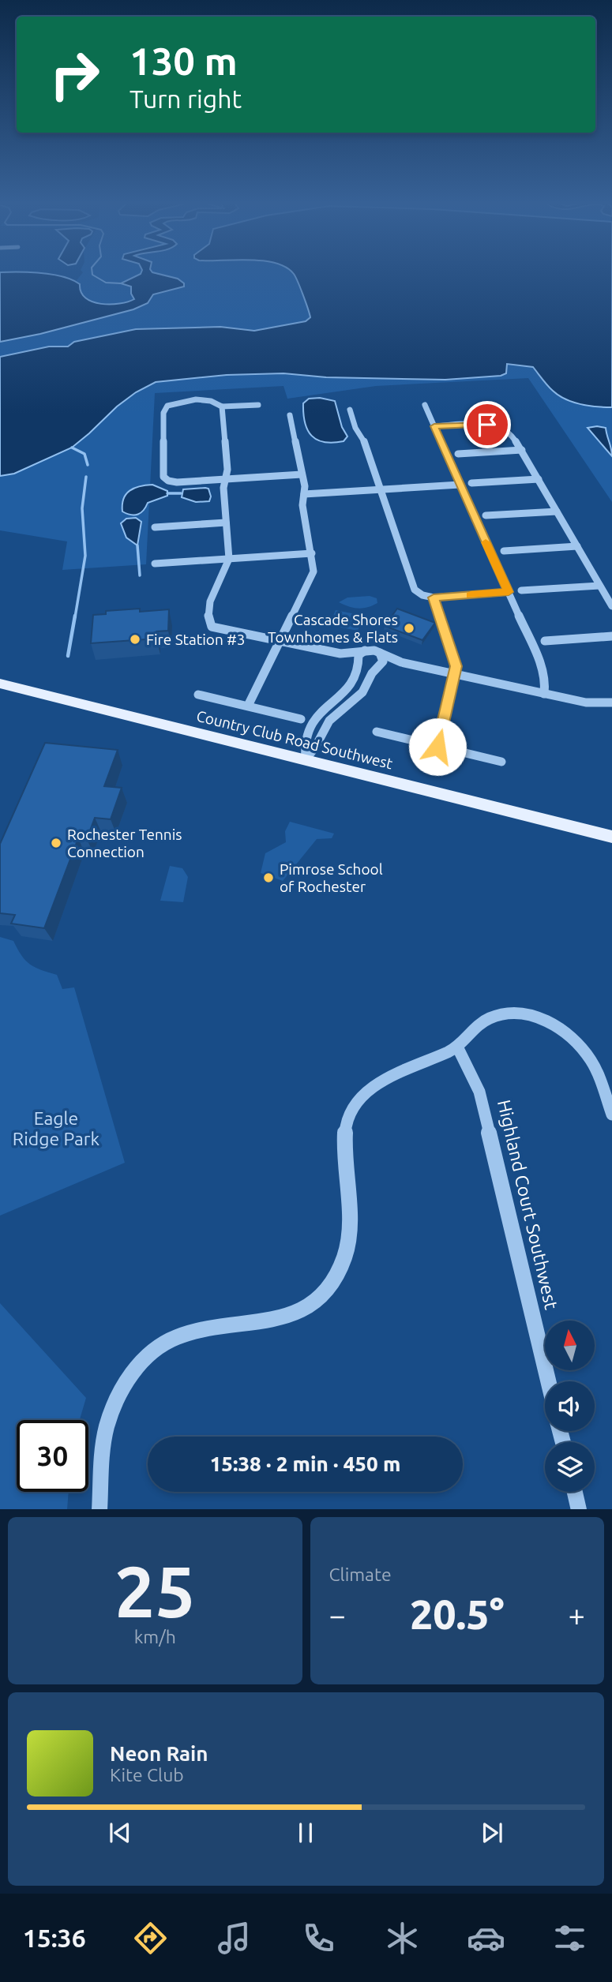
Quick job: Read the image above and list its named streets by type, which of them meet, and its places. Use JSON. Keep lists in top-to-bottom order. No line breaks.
{"streets":{"main road":["Country Club Road Southwest"],"street":["Highland Court Southwest"]},"parks":["Eagle Ridge Park"],"places":["Cascade Shores Townhomes & Flats","Fire Station #3","Rochester Tennis Connection","Pimrose School of Rochester"],"north":"top","page":{"turn":["130 m","Turn right"],"limit":"30","trip":"15:38 · 2 min · 450 m","tile":[["25","km/h"],"Climate"],"heat":["−","20.5°","+"],"song":["Neon Rain","Kite Club"],"tabs":"15:36"}}
